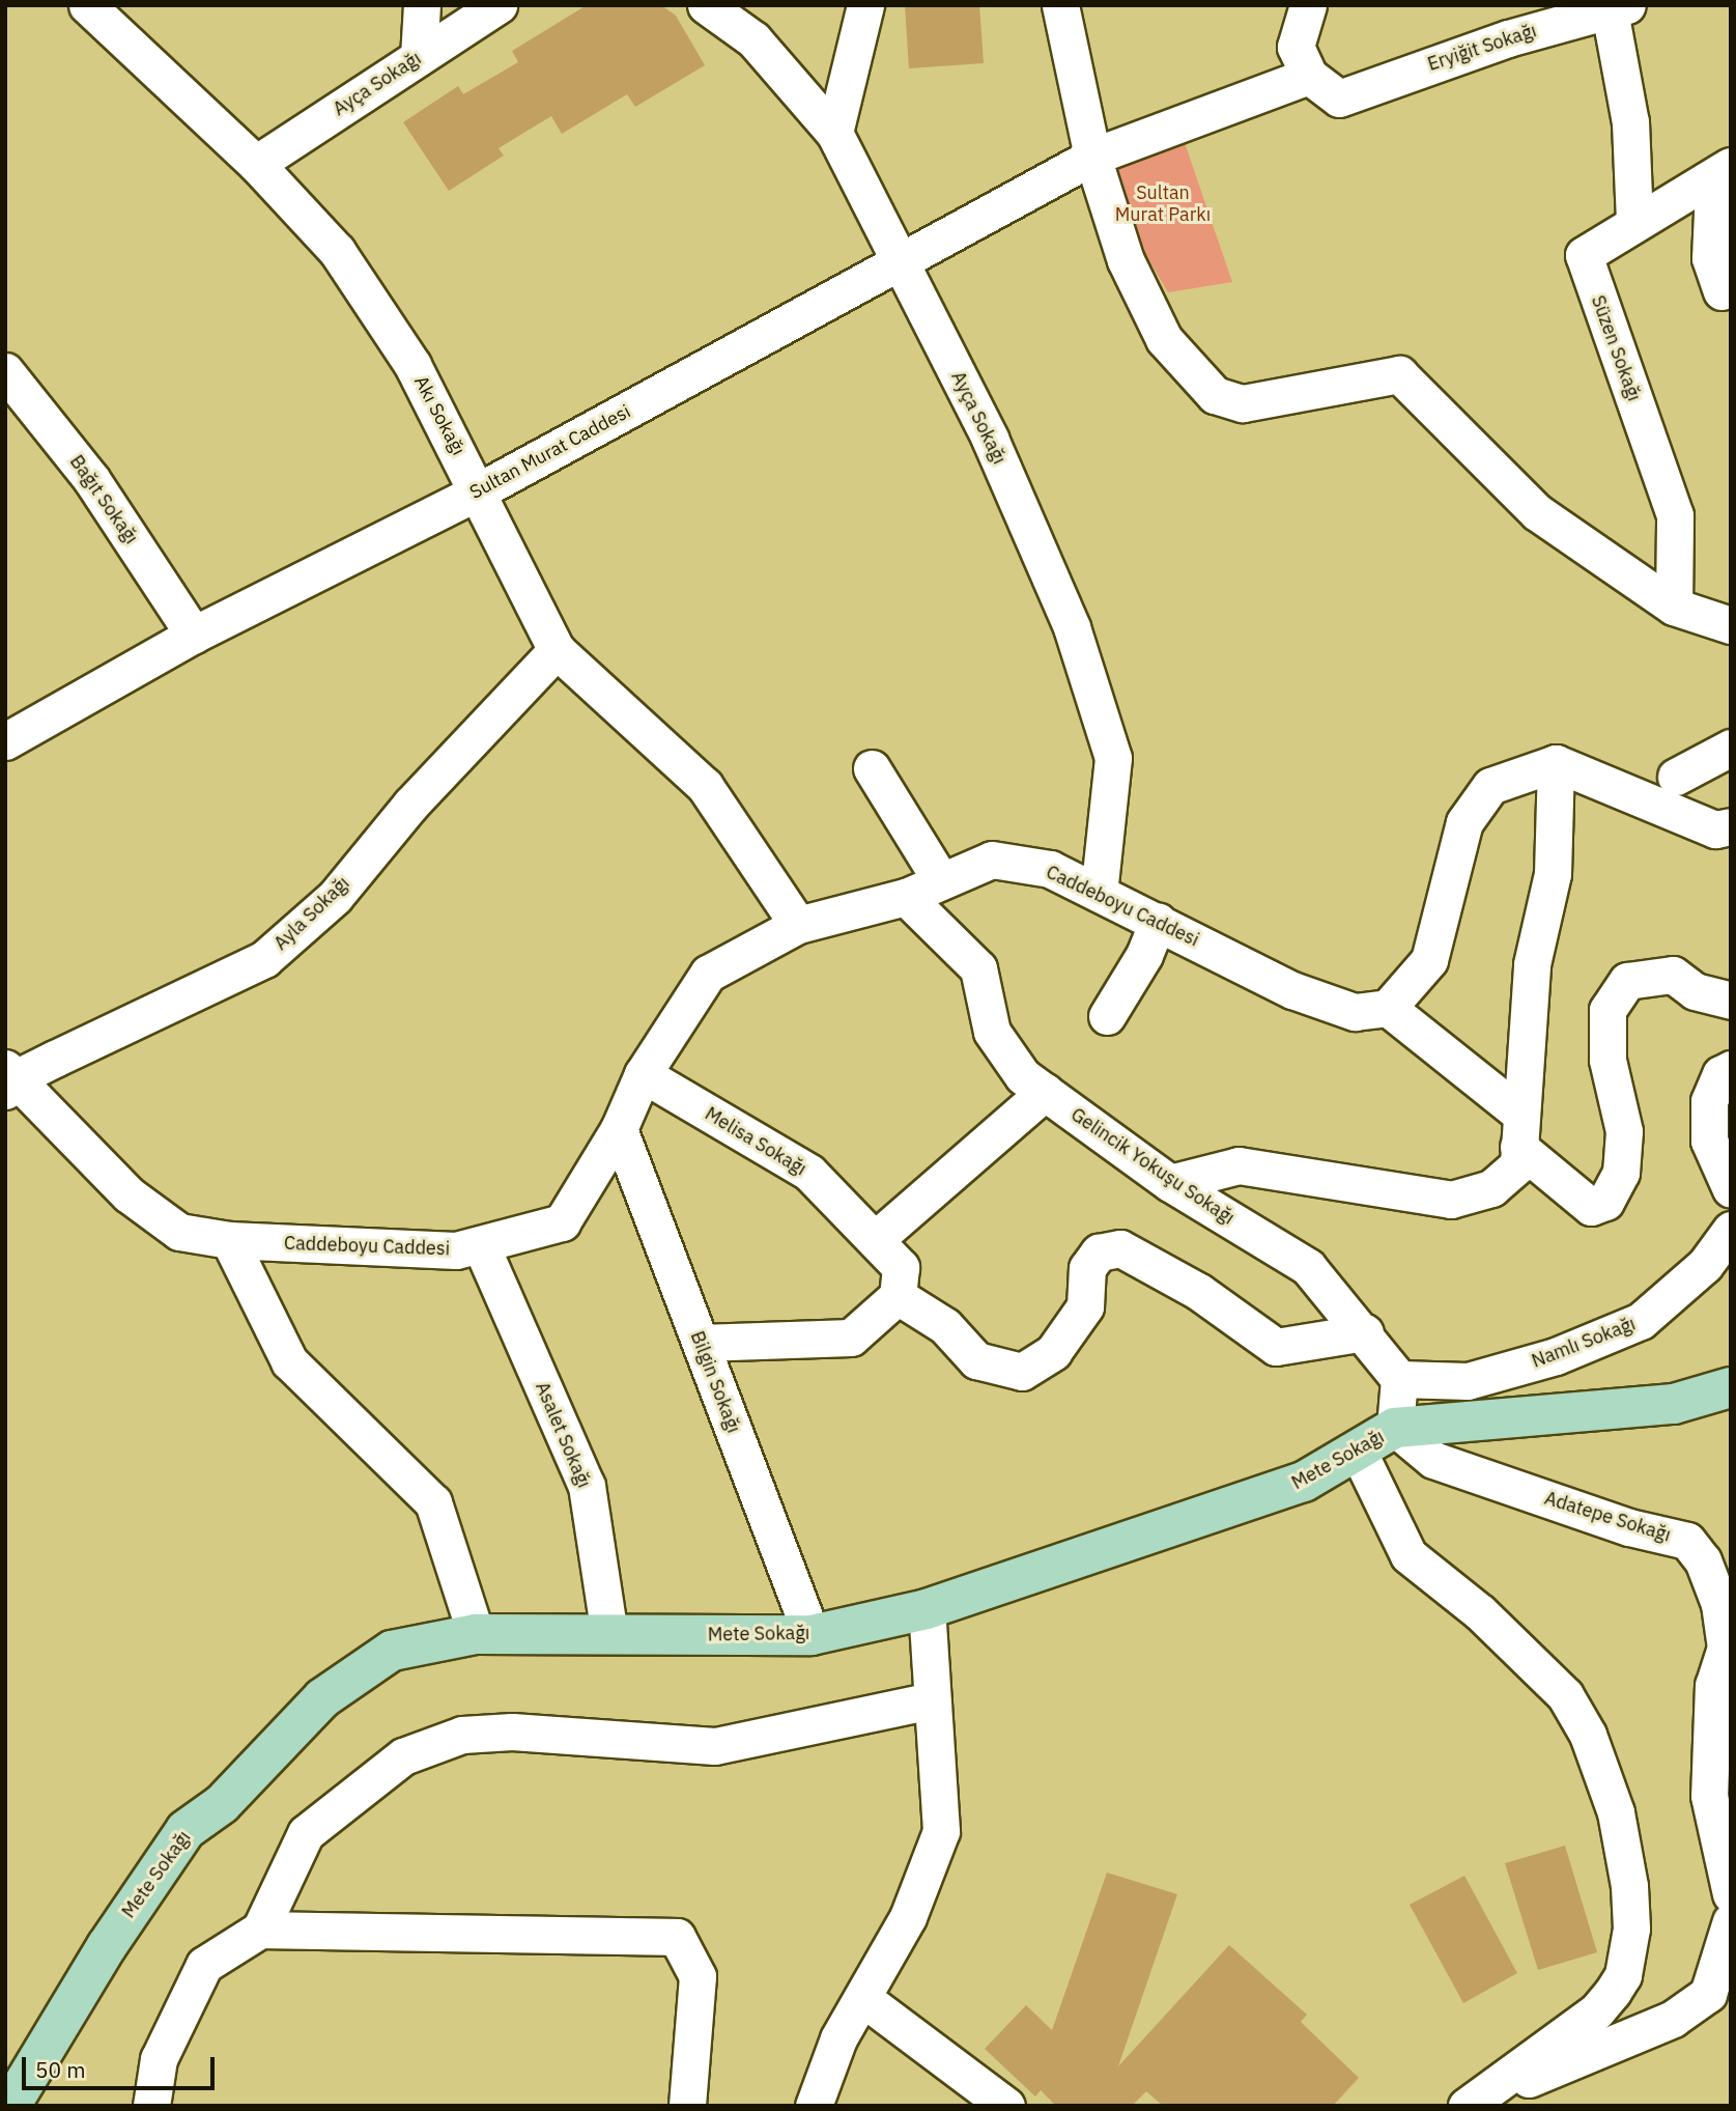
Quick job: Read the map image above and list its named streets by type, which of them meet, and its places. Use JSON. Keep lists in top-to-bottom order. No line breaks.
{"streets":{"main road":["Mete Sokağı"],"street":["Eryiğit Sokağı","Ayça Sokağı","Süzen Sokağı","Akı Sokağı","Sultan Murat Caddesi","Bağıt Sokağı","Caddeboyu Caddesi","Ayla Sokağı","Melisa Sokağı","Gelincik Yokuşu Sokağı","Namlı Sokağı","Bilgin Sokağı","Asalet Sokağı","Adatepe Sokağı"]},"crossings":[["Ayça Sokağı","Akı Sokağı"],["Ayça Sokağı","Sultan Murat Caddesi"],["Ayça Sokağı","Caddeboyu Caddesi"],["Akı Sokağı","Sultan Murat Caddesi"],["Akı Sokağı","Caddeboyu Caddesi"],["Akı Sokağı","Ayla Sokağı"],["Sultan Murat Caddesi","Bağıt Sokağı"],["Caddeboyu Caddesi","Ayla Sokağı"],["Caddeboyu Caddesi","Melisa Sokağı"],["Caddeboyu Caddesi","Gelincik Yokuşu Sokağı"],["Caddeboyu Caddesi","Bilgin Sokağı"],["Caddeboyu Caddesi","Asalet Sokağı"],["Gelincik Yokuşu Sokağı","Namlı Sokağı"],["Bilgin Sokağı","Mete Sokağı"],["Asalet Sokağı","Mete Sokağı"],["Mete Sokağı","Adatepe Sokağı"]],"parks":["Sultan Murat Parkı"],"scale_bar":"50 m"}
